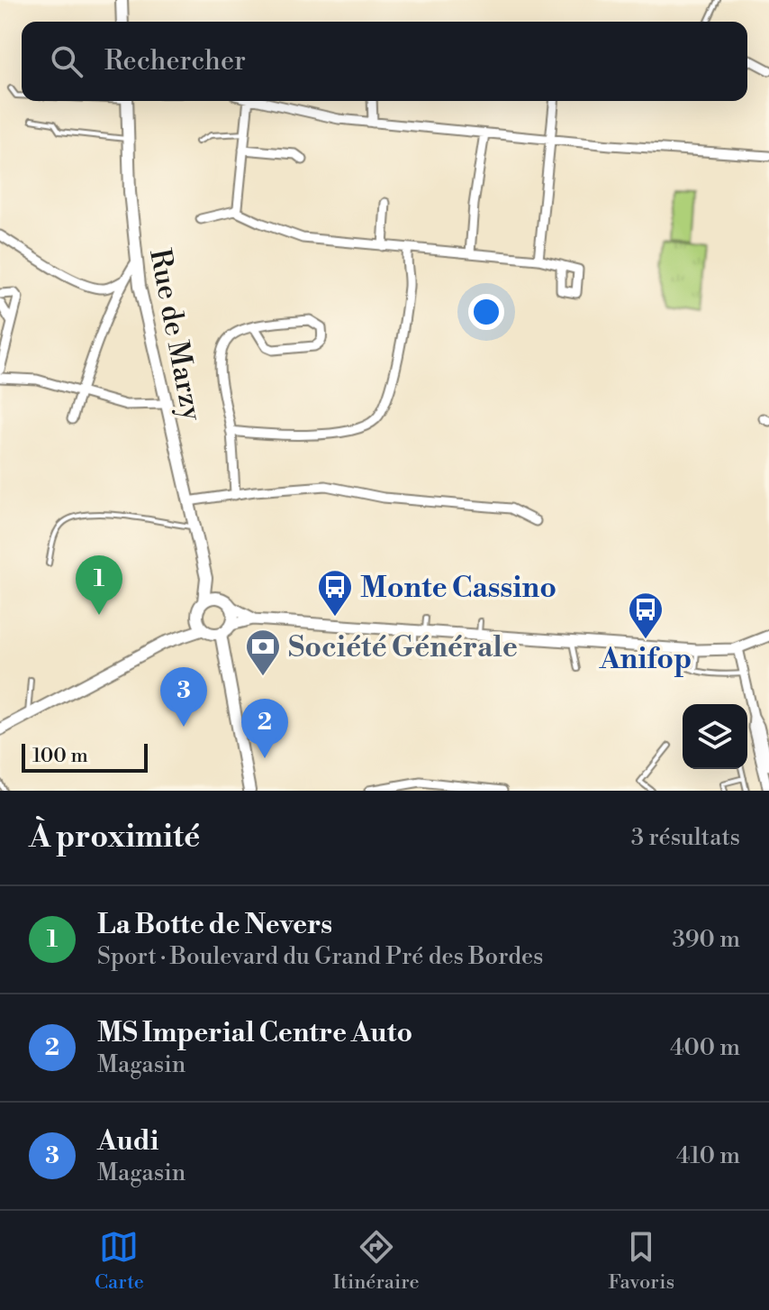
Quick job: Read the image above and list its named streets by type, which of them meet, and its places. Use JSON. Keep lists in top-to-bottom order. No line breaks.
{"streets":{"main road":["Rue de Marzy"]},"places":{"bus stop":["Monte Cassino","Anifop"],"bank":["Société Générale"]},"scale_bar":"100 m","page":{"search":"Rechercher","pins":["1","3","2"],"scale":"100 m","heading":["À proximité","3 résultats"],"list":[{"mark":"1","name":"La Botte de Nevers","note":"Sport · Boulevard du Grand Pré des Bordes","value":"390 m"},{"mark":"2","name":"MS Imperial Centre Auto","note":"Magasin","value":"400 m"},{"mark":"3","name":"Audi","note":"Magasin","value":"410 m"}],"nav":["Carte","Itinéraire","Favoris"]}}
